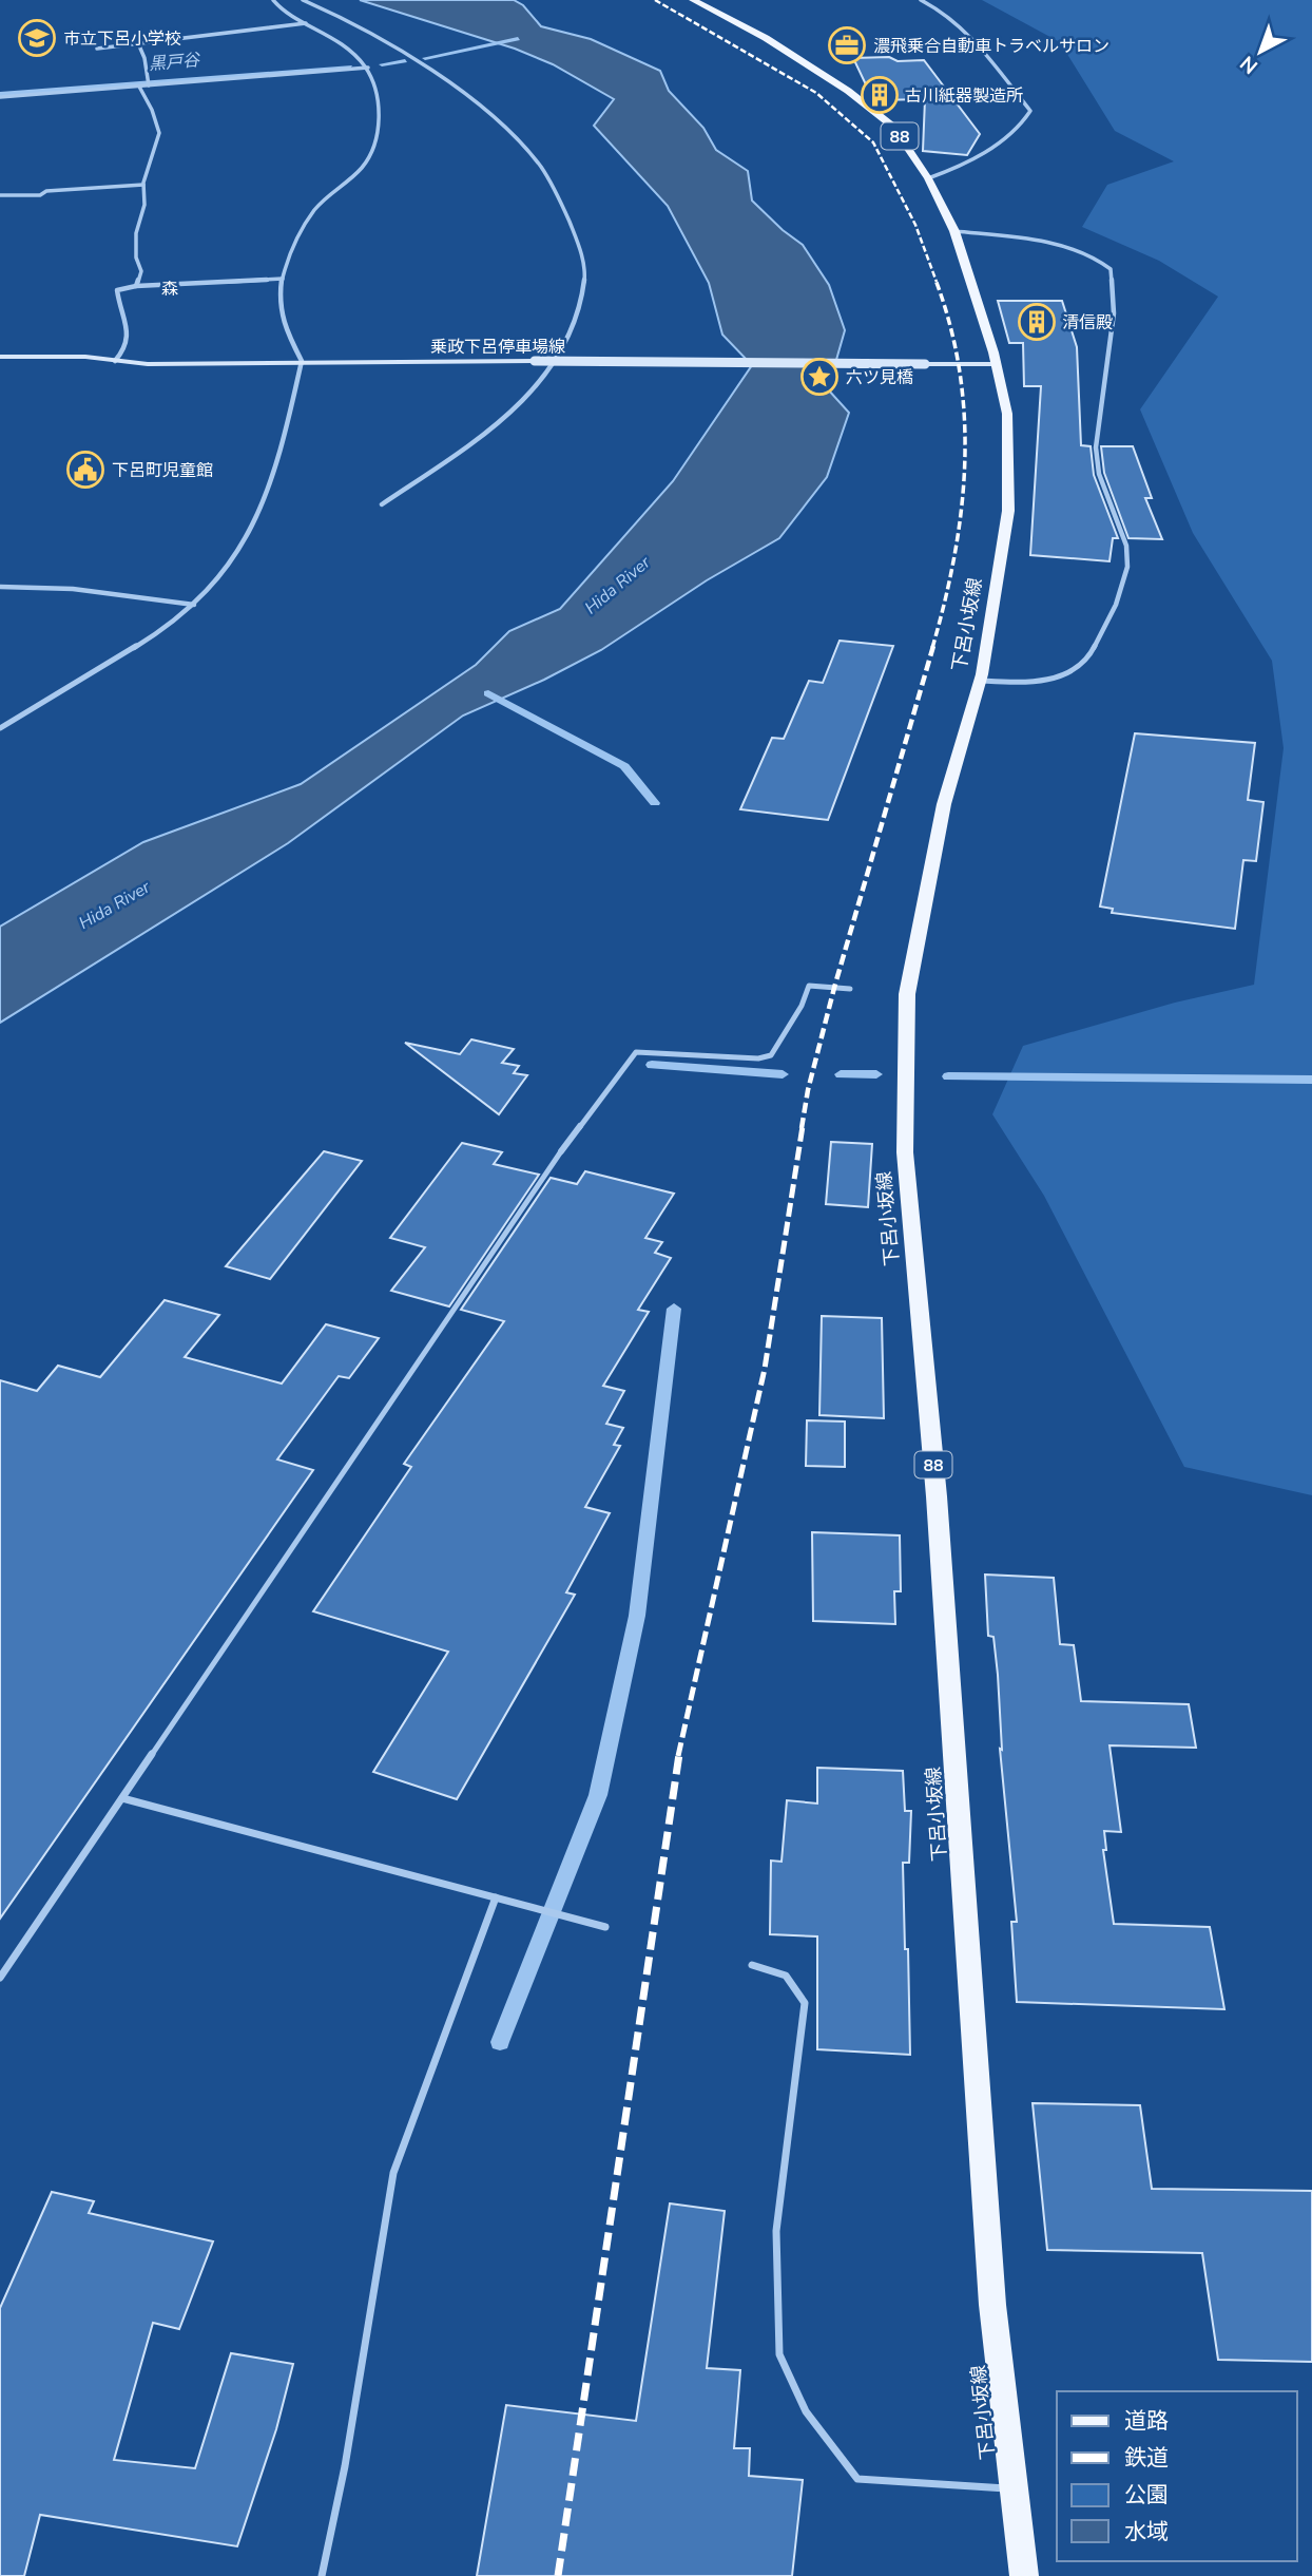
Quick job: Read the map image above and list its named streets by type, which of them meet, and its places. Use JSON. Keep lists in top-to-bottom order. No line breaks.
{"streets":{"main road":["88","乗政下呂停車場線","下呂小坂線"]},"crossings":[["乗政下呂停車場線","下呂小坂線"]],"districts":["森"],"water":["黒戸谷","Hida River"],"places":{"school or university":["市立下呂小学校"],"office":["濃飛乗合自動車トラベルサロン"],"building":["古川紙器製造所","清信殿"],"place":["六ツ見橋"],"public building":["下呂町児童館"]},"legend":["道路","鉄道","公園","水域"],"north":"bottom left"}
